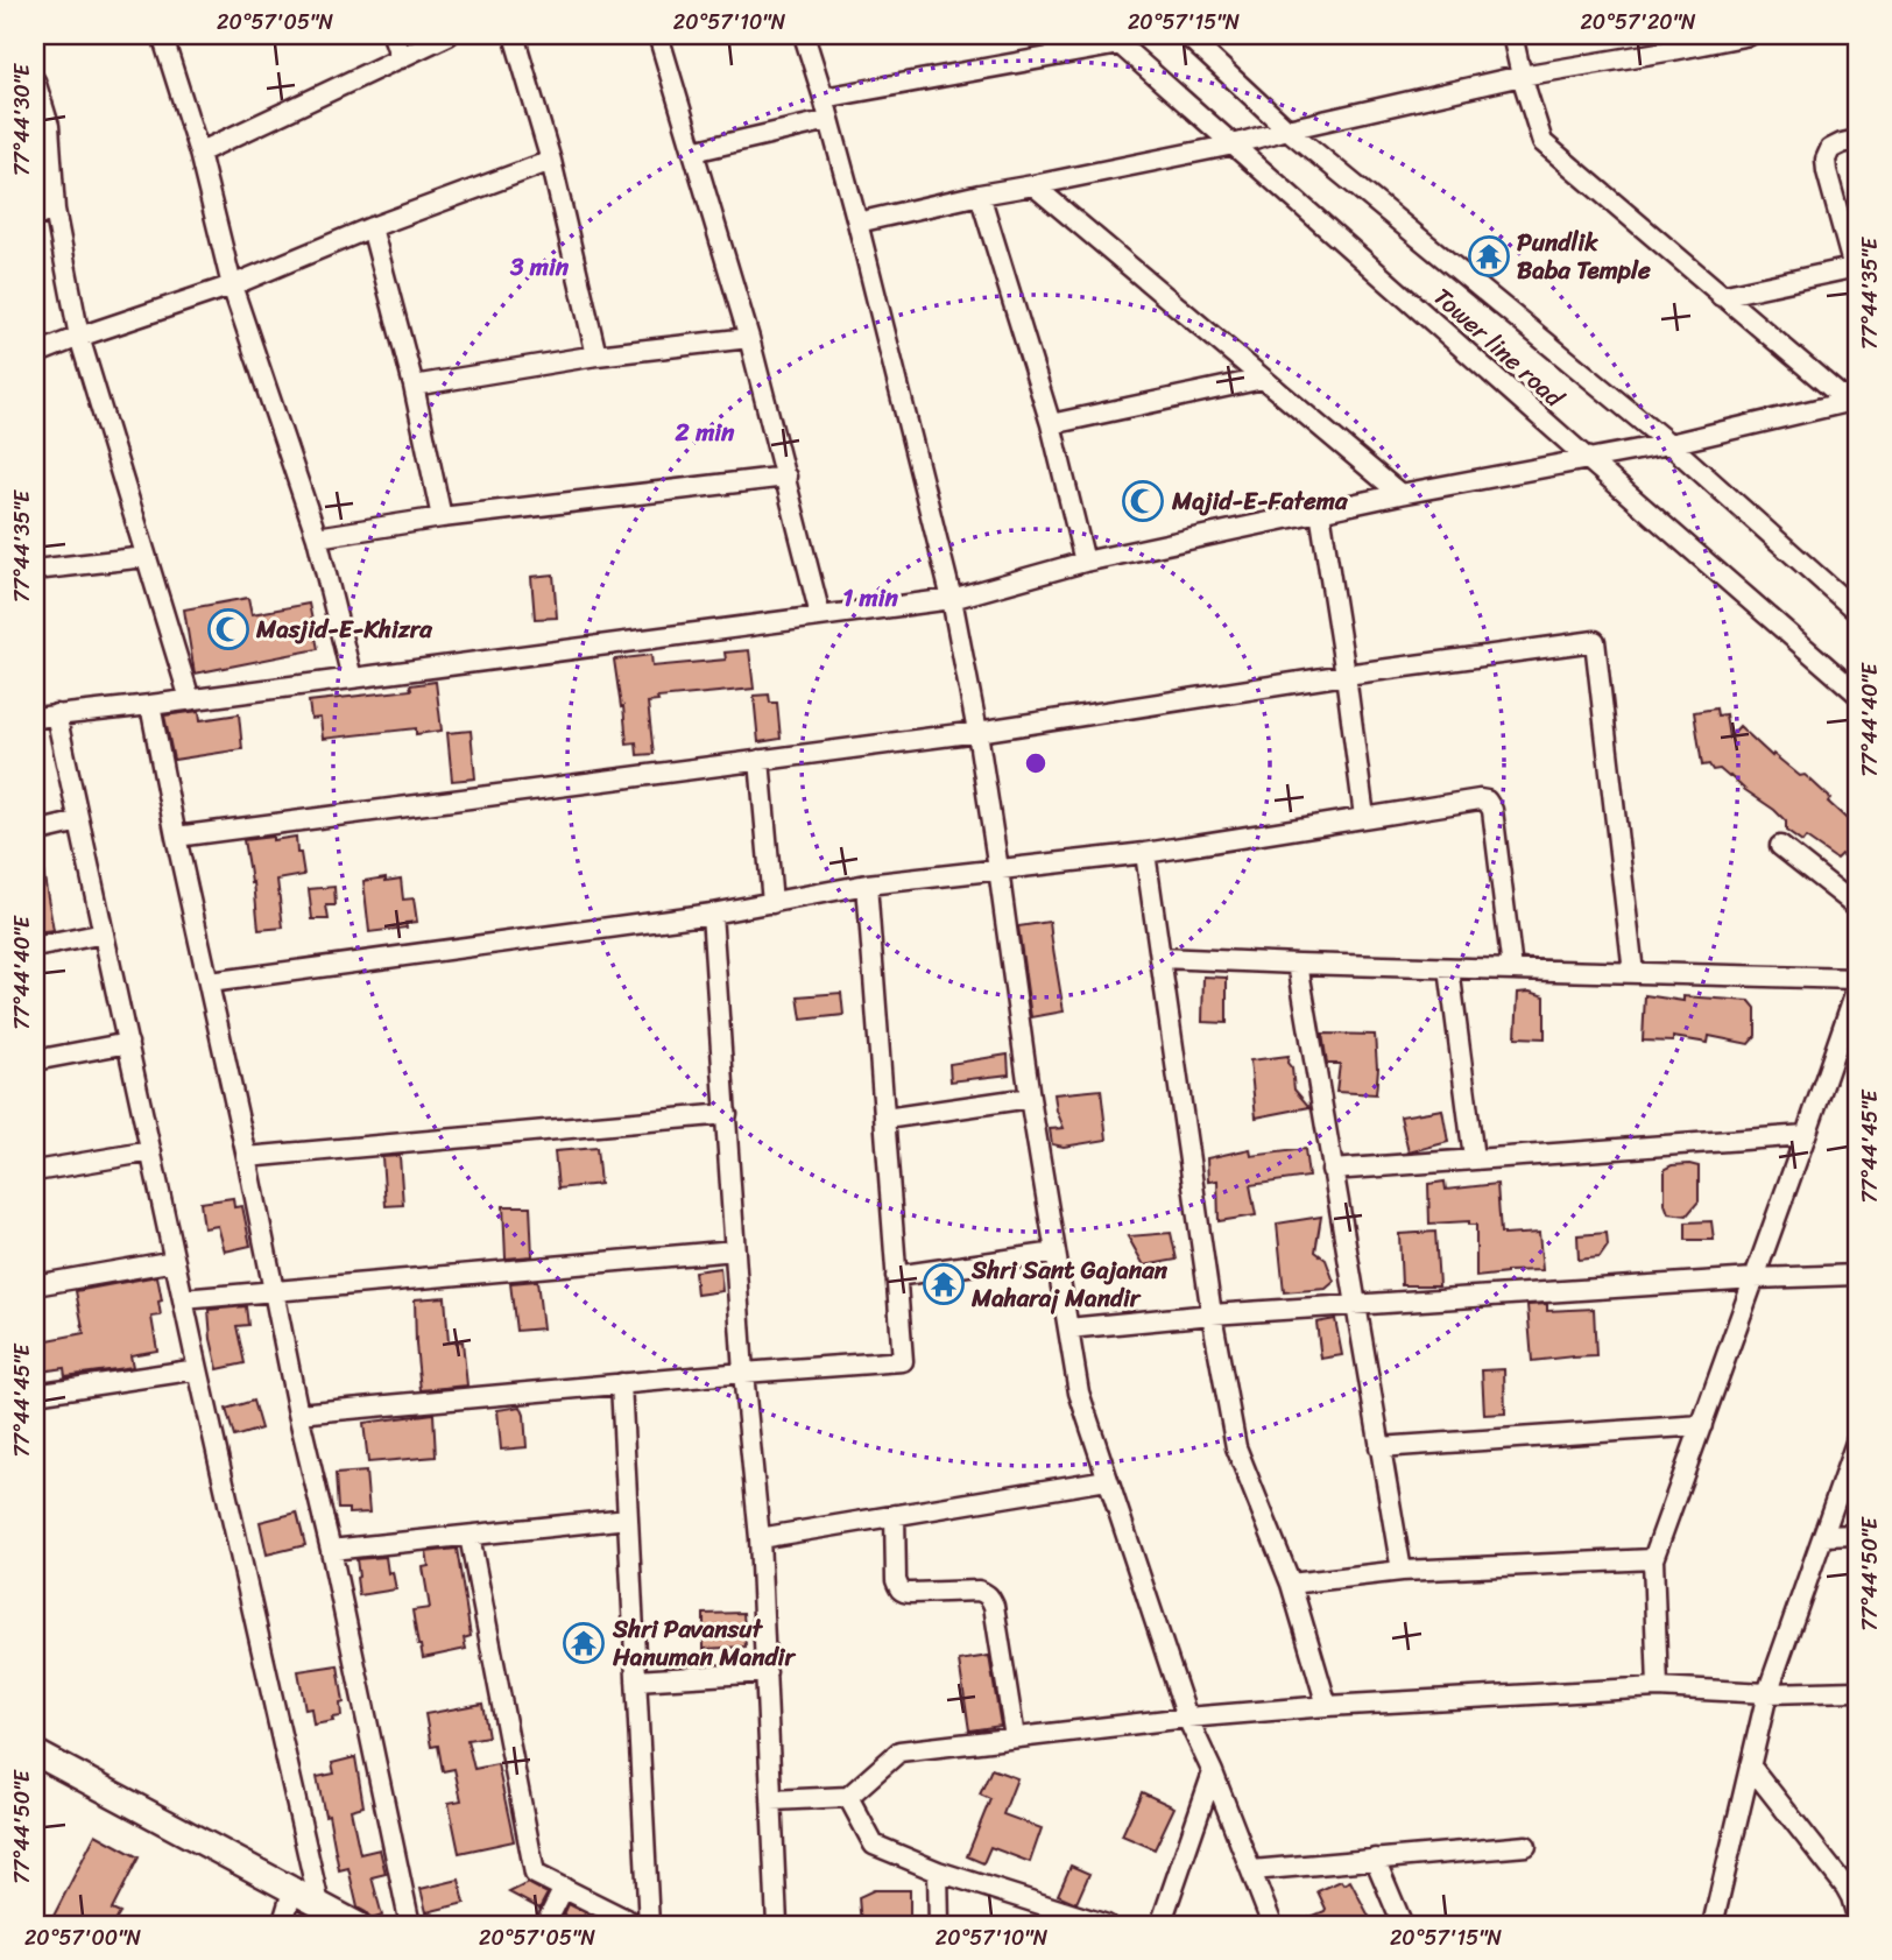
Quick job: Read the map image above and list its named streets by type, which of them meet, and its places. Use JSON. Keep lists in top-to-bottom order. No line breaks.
{"streets":{"street":["Tower line road"]},"places":{"temple":["Pundlik Baba Temple","Shri Sant Gajanan Maharaj Mandir","Shri Pavansut Hanuman Mandir"],"mosque":["Majid-E-Fatema","Masjid-E-Khizra"]},"coordinates":["20°57'05\"N","20°57'10\"N","20°57'15\"N","20°57'20\"N","77°44'30\"E","77°44'35\"E","77°44'40\"E","77°44'45\"E","77°44'50\"E","20°57'00\"N"],"rings":["3 min","2 min","1 min"]}
